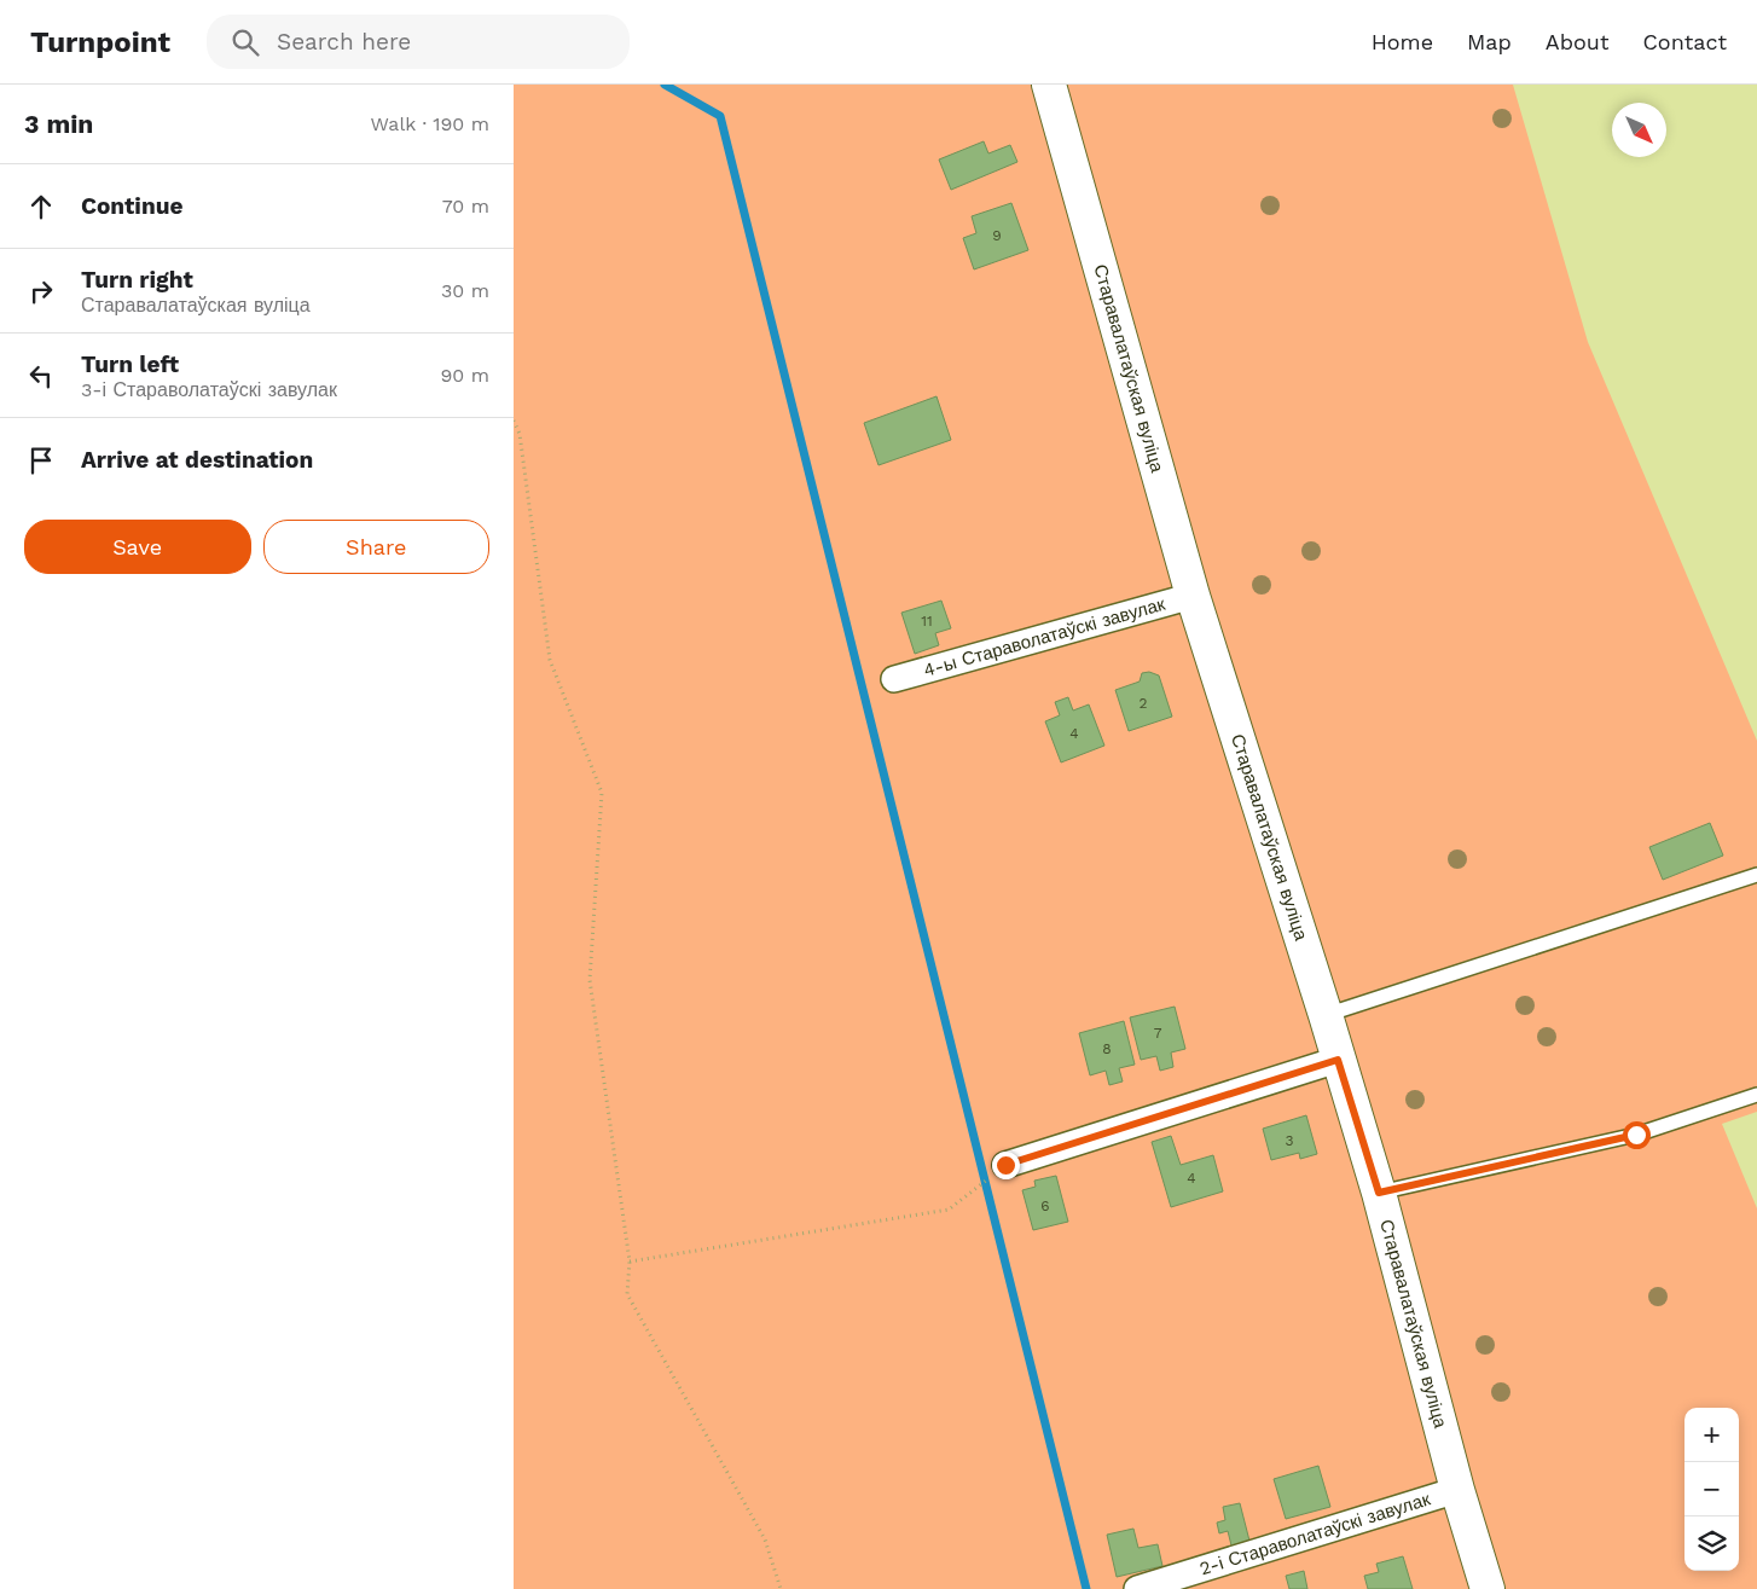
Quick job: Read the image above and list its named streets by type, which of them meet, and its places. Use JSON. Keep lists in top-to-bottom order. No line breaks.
{"streets":{"street":["Старавалатаўская вуліца","4-ы Стараволатаўскі завулак","2-і Стараволатаўскі завулак"]},"crossings":[["Старавалатаўская вуліца","4-ы Стараволатаўскі завулак"],["Старавалатаўская вуліца","2-і Стараволатаўскі завулак"]],"house_numbers":["9","11","2","4","7","8","3","4","6"],"north":"bottom right","page":{"header":"Turnpoint","search":"Search here","nav":["Home","Map","About","Contact"],"heading":["3 min","Walk · 190 m"],"list":[["Continue","70 m"],["Turn right","Старавалатаўская вуліца","30 m"],["Turn left","3-і Стараволатаўскі завулак","90 m"],"Arrive at destination"],"buttons":["Save","Share"],"map_buttons":["+","−"]}}
